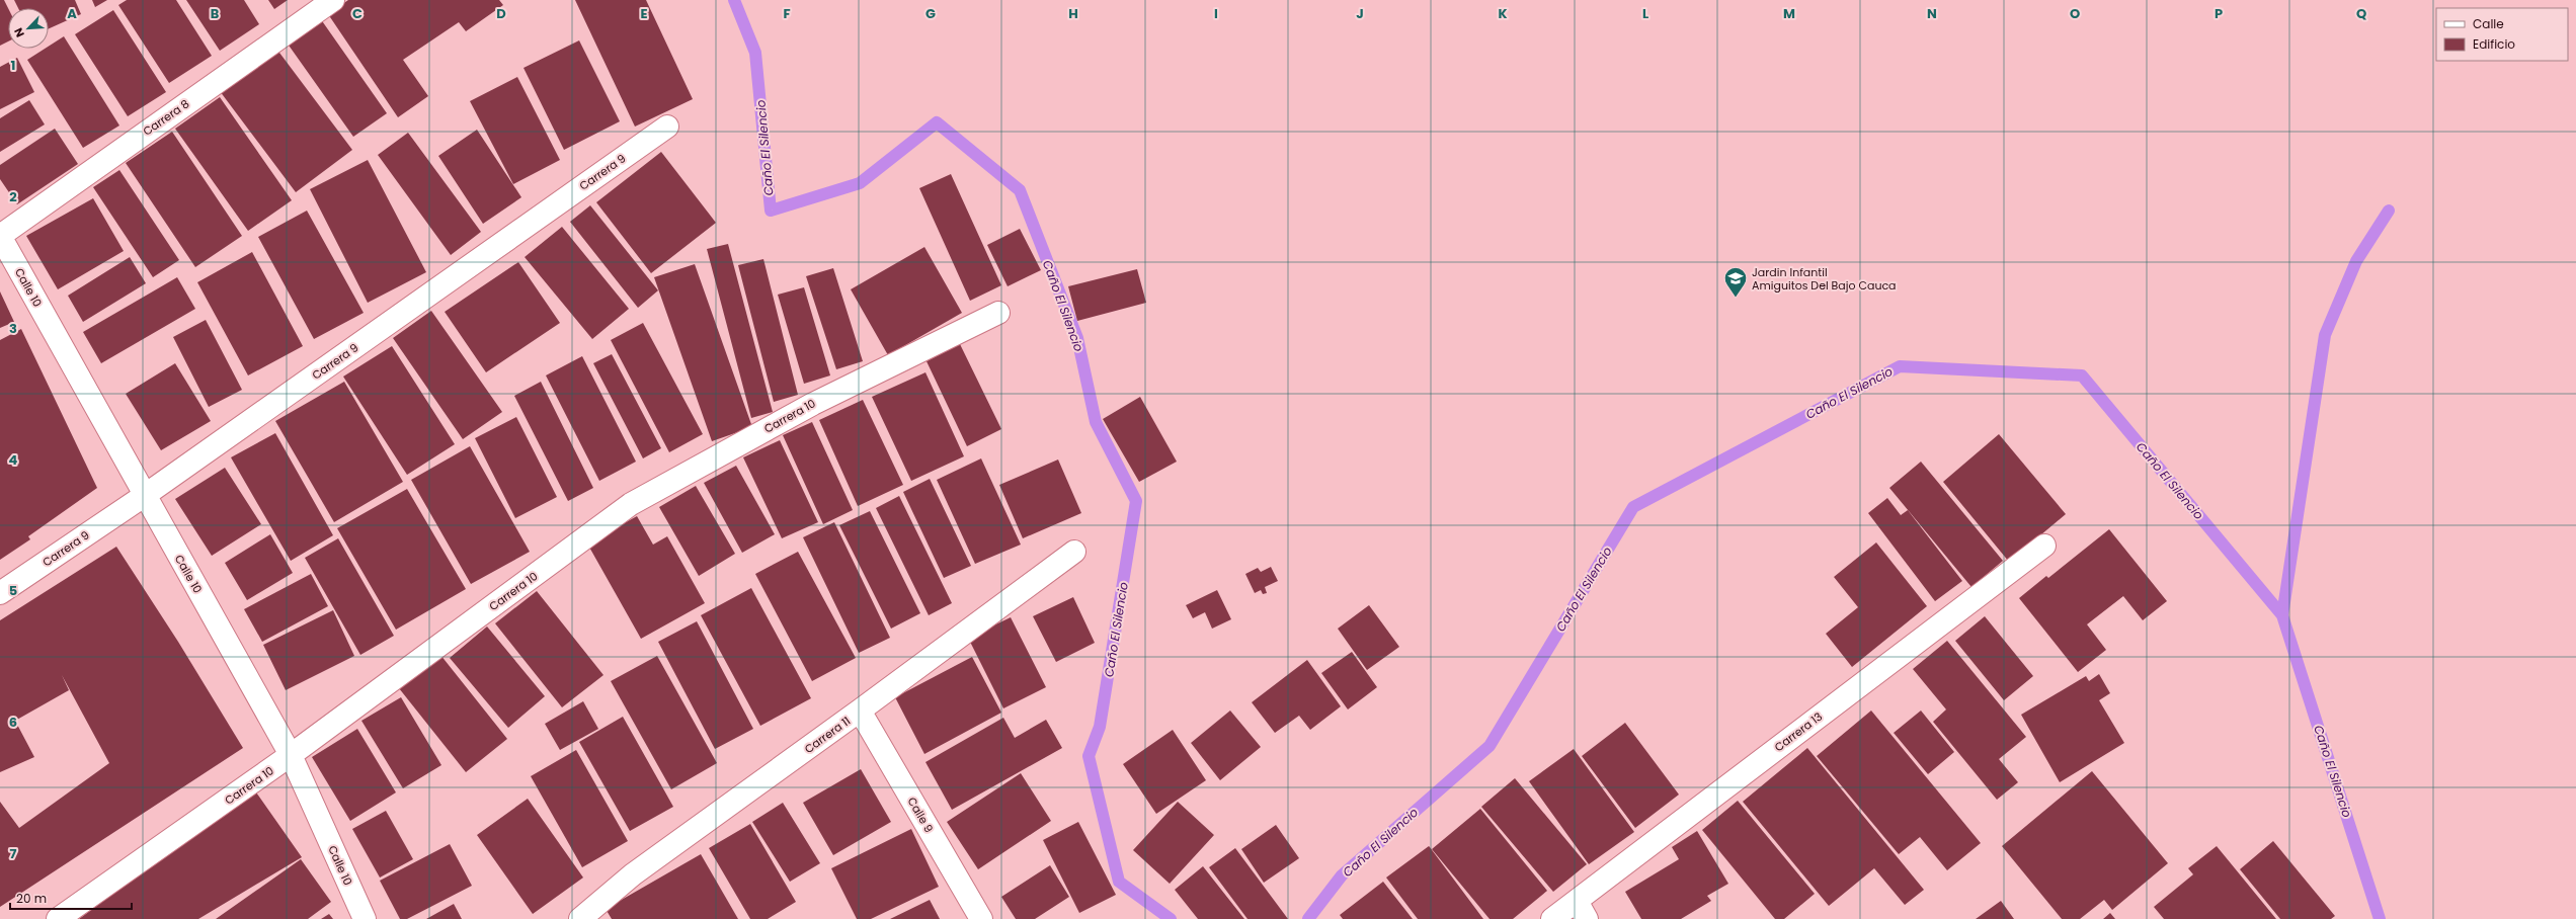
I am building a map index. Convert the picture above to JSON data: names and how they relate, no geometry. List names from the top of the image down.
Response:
{
  "streets": {
    "street": [
      "Carrera 8",
      "Carrera 9",
      "Calle 10",
      "Carrera 10",
      "Carrera 13",
      "Carrera 11",
      "Calle 9"
    ]
  },
  "crossings": [
    ["Carrera 8", "Calle 10"],
    ["Carrera 9", "Calle 10"],
    ["Calle 10", "Carrera 10"],
    ["Carrera 11", "Calle 9"]
  ],
  "water": ["Caño El Silencio"],
  "places": {
    "school or university": ["Jardin Infantil Amiguitos Del Bajo Cauca"]
  },
  "legend": ["Calle", "Edificio"],
  "scale_bar": "20 m",
  "north": "bottom left",
  "grid": {
    "columns": [
      "A",
      "B",
      "C",
      "D",
      "E",
      "F",
      "G",
      "H",
      "I",
      "J",
      "K",
      "L",
      "M",
      "N",
      "O",
      "P",
      "Q"
    ],
    "rows": [
      "1",
      "2",
      "3",
      "4",
      "5",
      "6",
      "7"
    ]
  }
}
